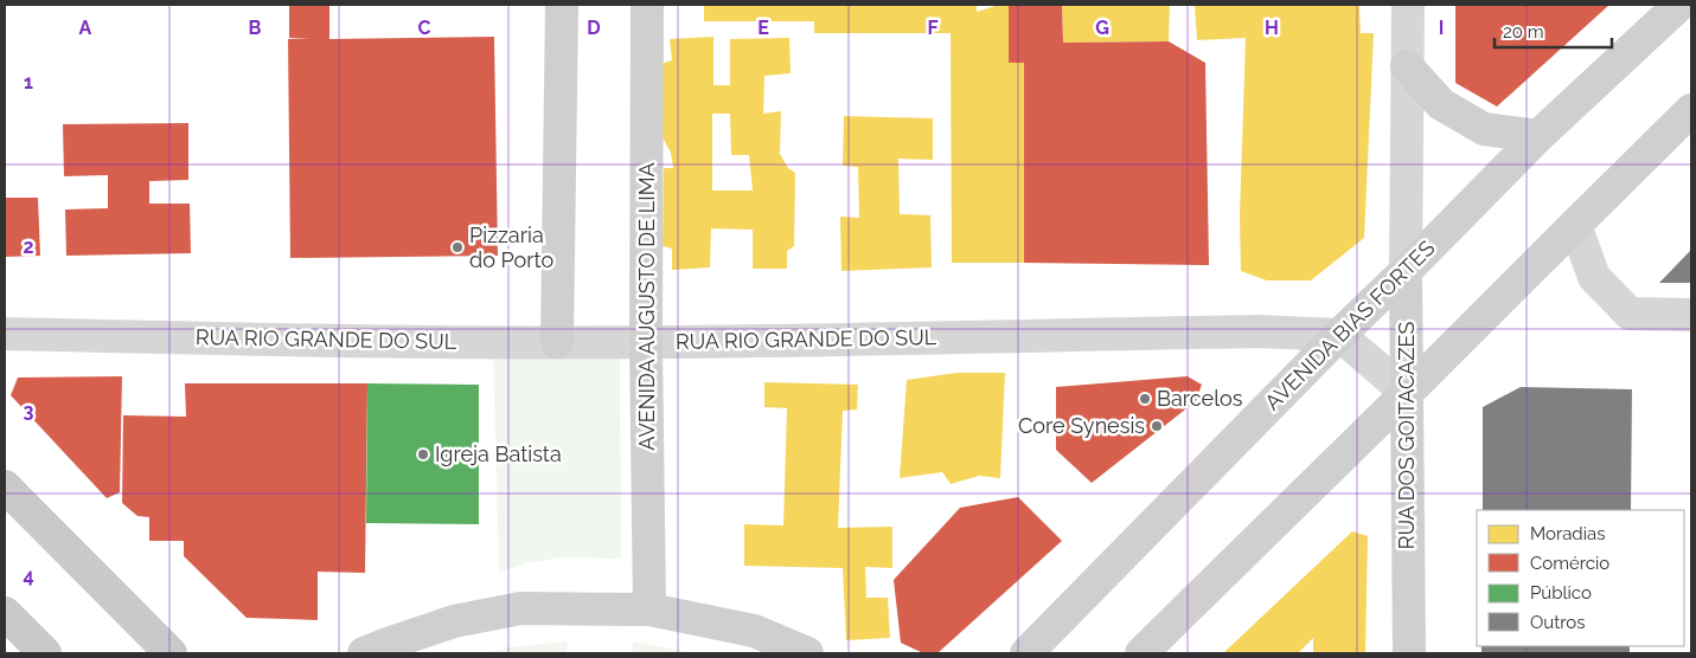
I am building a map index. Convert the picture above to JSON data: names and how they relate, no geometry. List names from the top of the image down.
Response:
{
  "streets": {
    "main road": ["AVENIDA AUGUSTO DE LIMA", "AVENIDA BIAS FORTES", "RUA DOS GOITACAZES"],
    "street": ["RUA RIO GRANDE DO SUL"]
  },
  "crossings": [
    ["AVENIDA AUGUSTO DE LIMA", "RUA RIO GRANDE DO SUL"],
    ["AVENIDA BIAS FORTES", "RUA RIO GRANDE DO SUL"],
    ["AVENIDA BIAS FORTES", "RUA DOS GOITACAZES"]
  ],
  "places": [
    "Pizzaria do Porto",
    "Barcelos",
    "Core Synesis",
    "Igreja Batista"
  ],
  "legend": [
    "Moradias",
    "Comércio",
    "Público",
    "Outros"
  ],
  "scale_bar": "20 m",
  "grid": {
    "columns": [
      "A",
      "B",
      "C",
      "D",
      "E",
      "F",
      "G",
      "H",
      "I"
    ],
    "rows": [
      "1",
      "2",
      "3",
      "4"
    ]
  }
}
